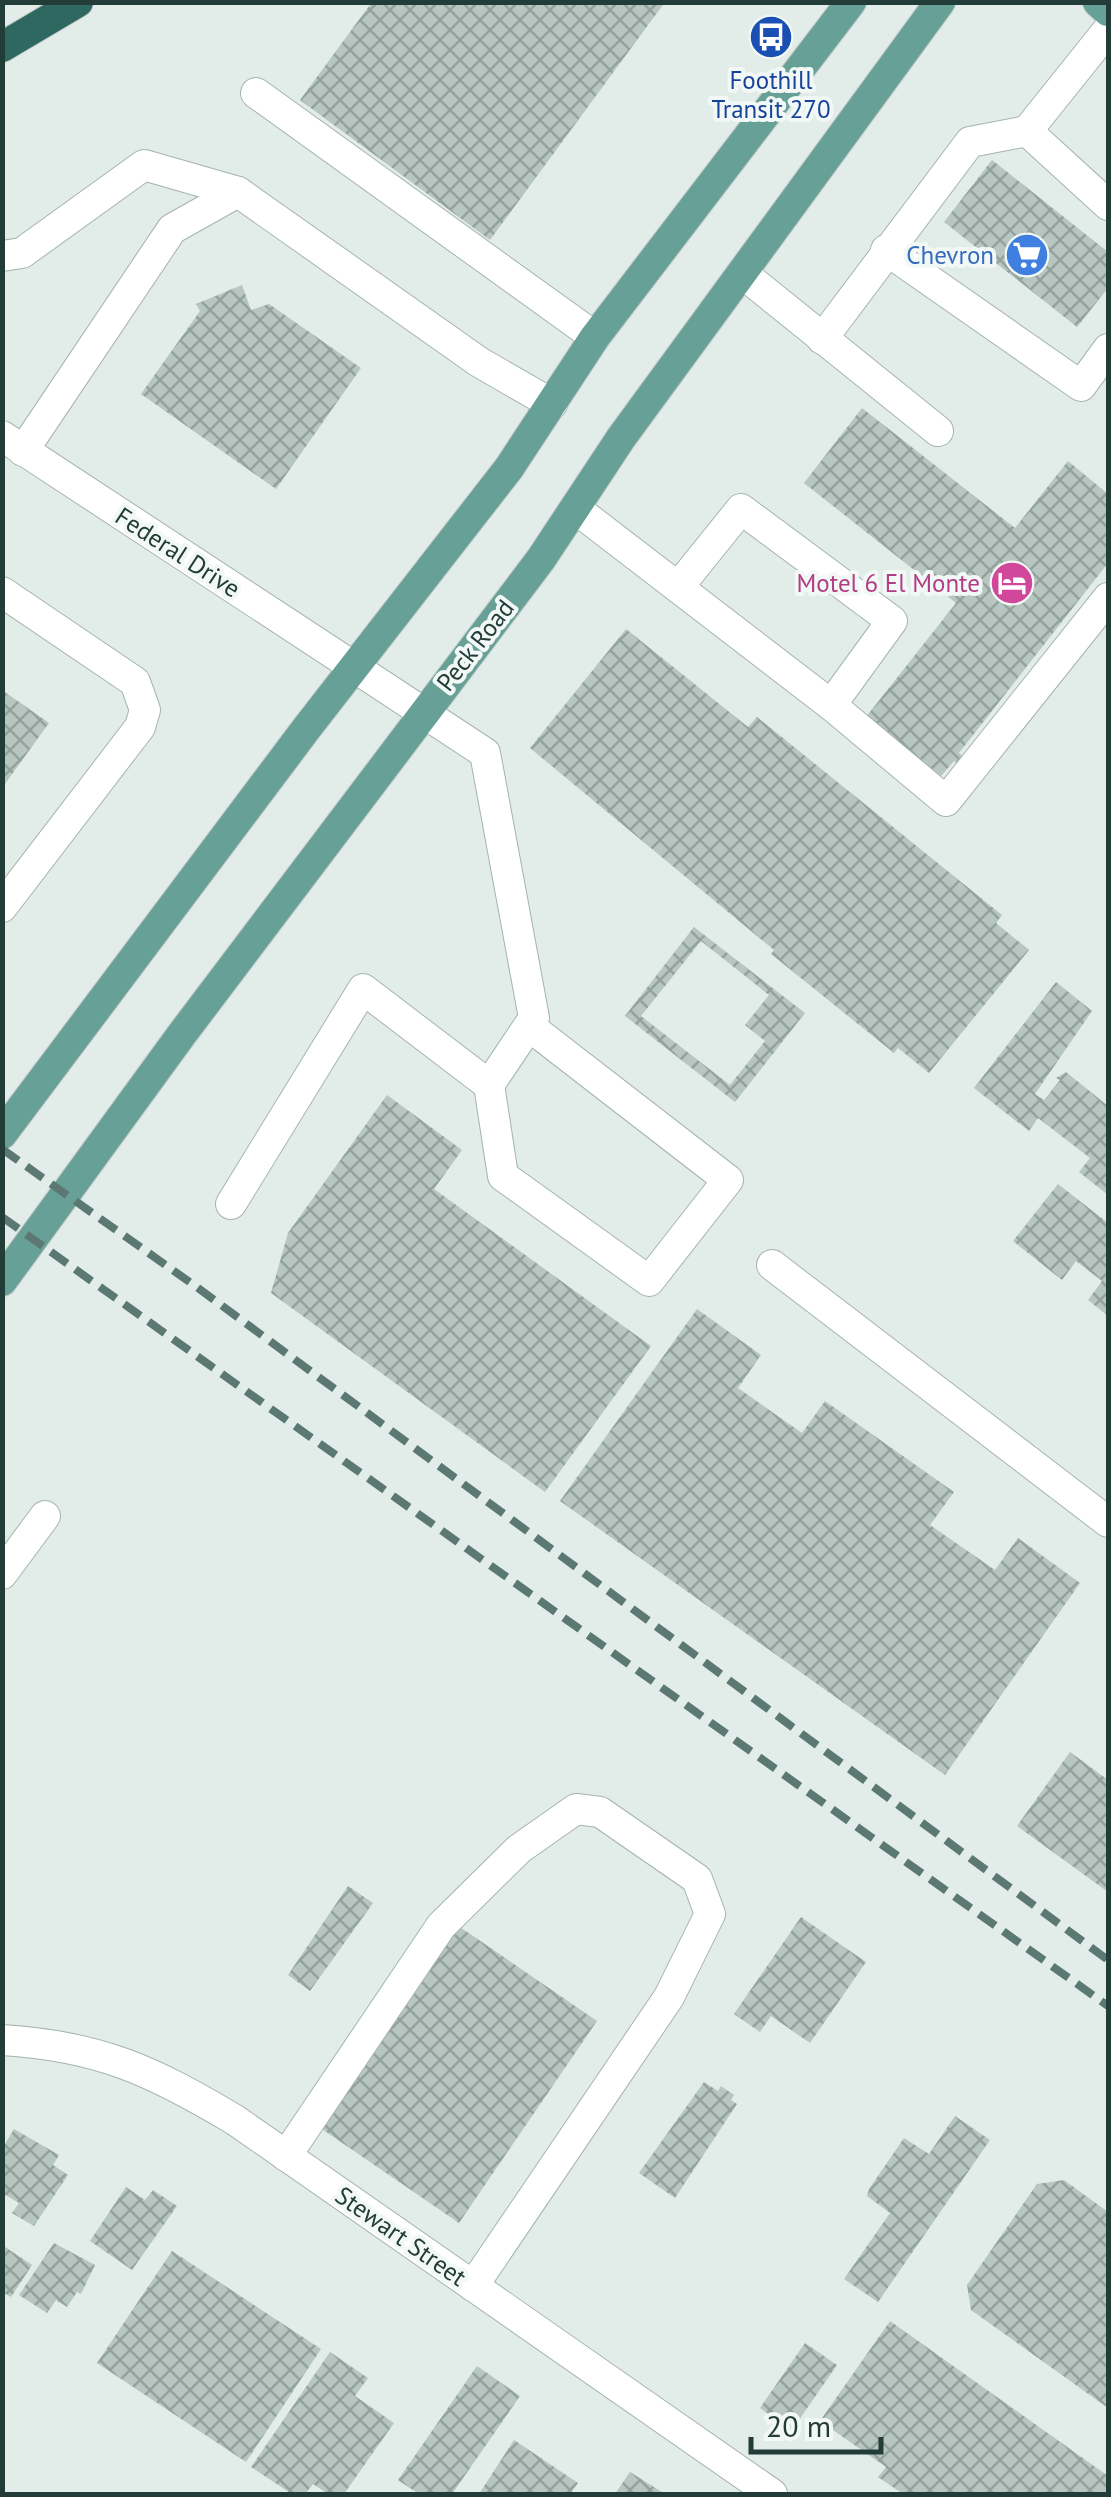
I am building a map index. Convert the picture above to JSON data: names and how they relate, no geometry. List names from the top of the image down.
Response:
{
  "streets": {
    "main road": ["Peck Road"],
    "street": ["Federal Drive", "Stewart Street"]
  },
  "crossings": [
    ["Federal Drive", "Peck Road"]
  ],
  "places": {
    "bus stop": ["Foothill Transit 270"],
    "supermarket": ["Chevron"],
    "hotel": ["Motel 6 El Monte"]
  },
  "scale_bar": "20 m"
}
